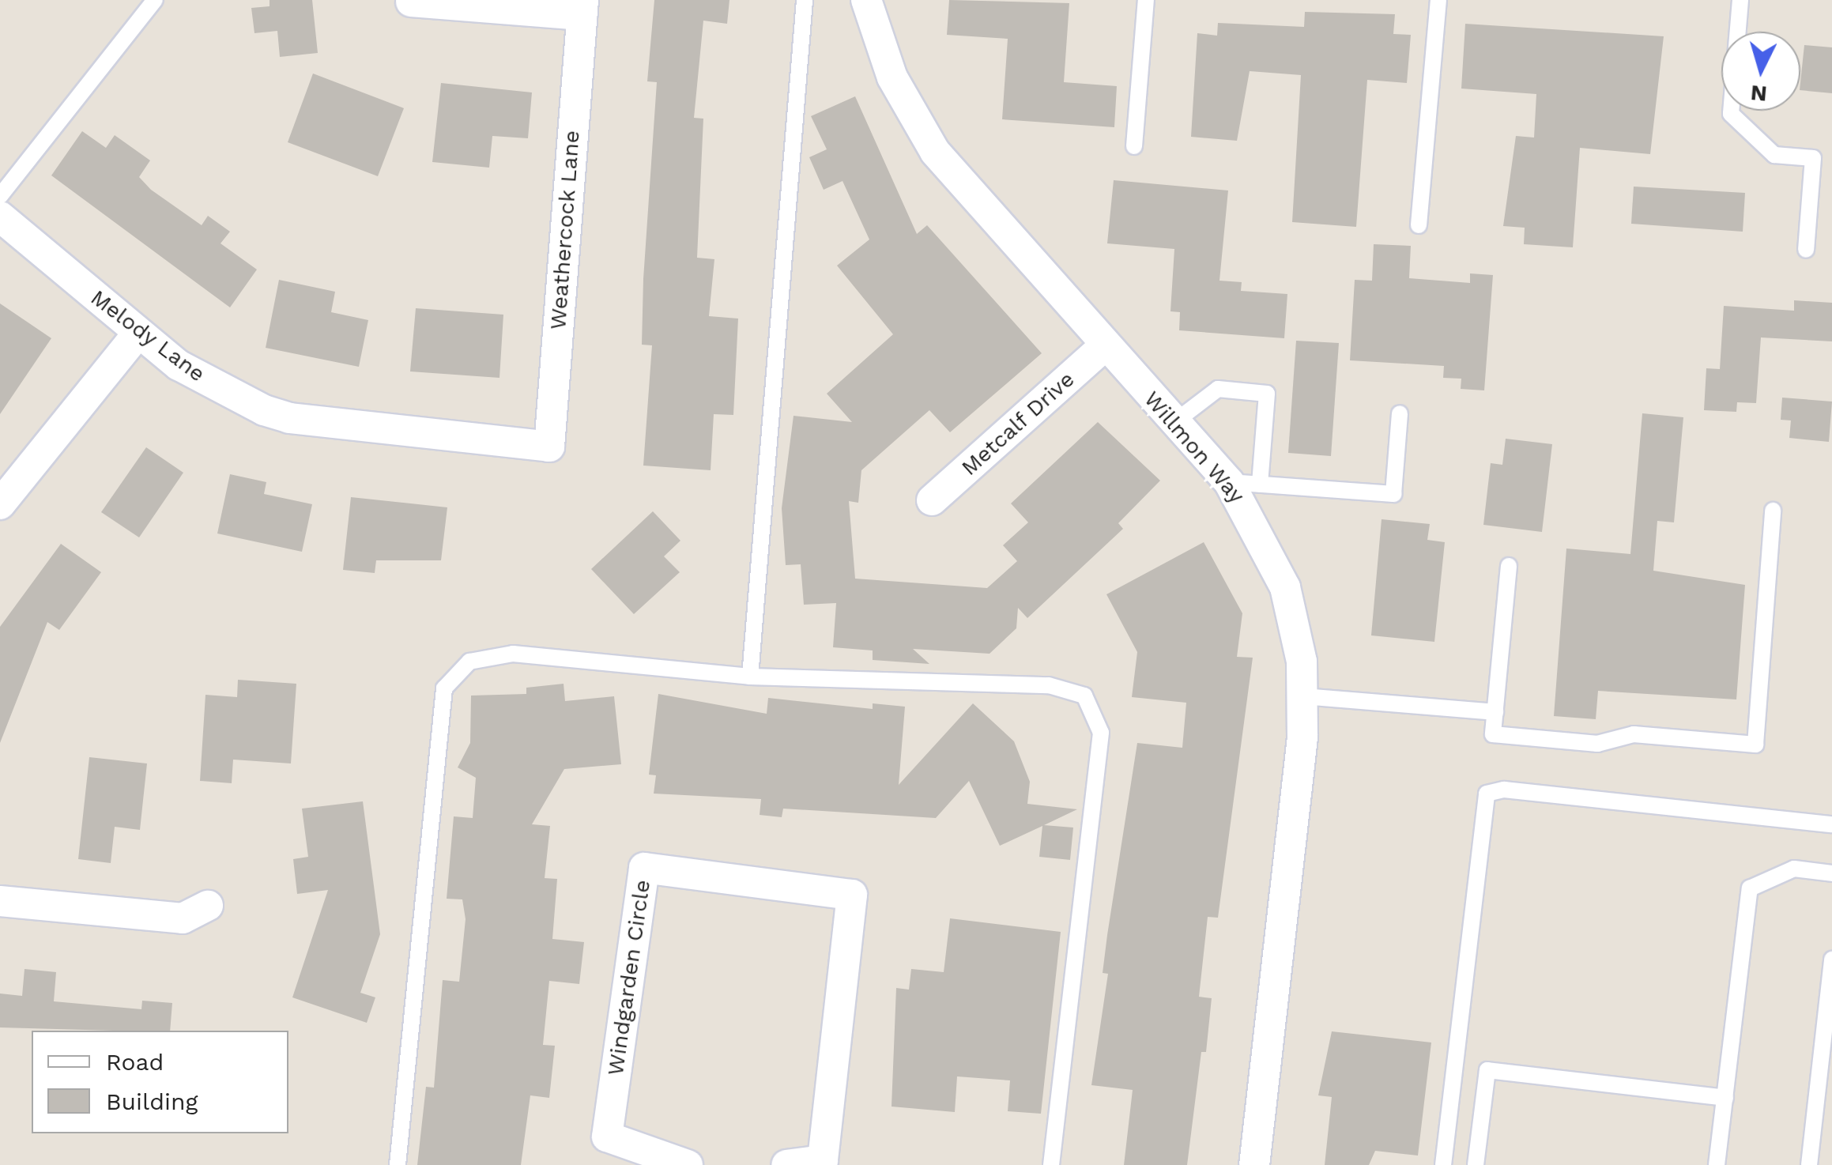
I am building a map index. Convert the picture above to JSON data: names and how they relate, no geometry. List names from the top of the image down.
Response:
{
  "streets": {
    "street": [
      "Weathercock Lane",
      "Melody Lane",
      "Metcalf Drive",
      "Willmon Way",
      "Windgarden Circle"
    ]
  },
  "crossings": [
    ["Weathercock Lane", "Melody Lane"],
    ["Metcalf Drive", "Willmon Way"]
  ],
  "legend": ["Road", "Building"],
  "north": "bottom"
}
